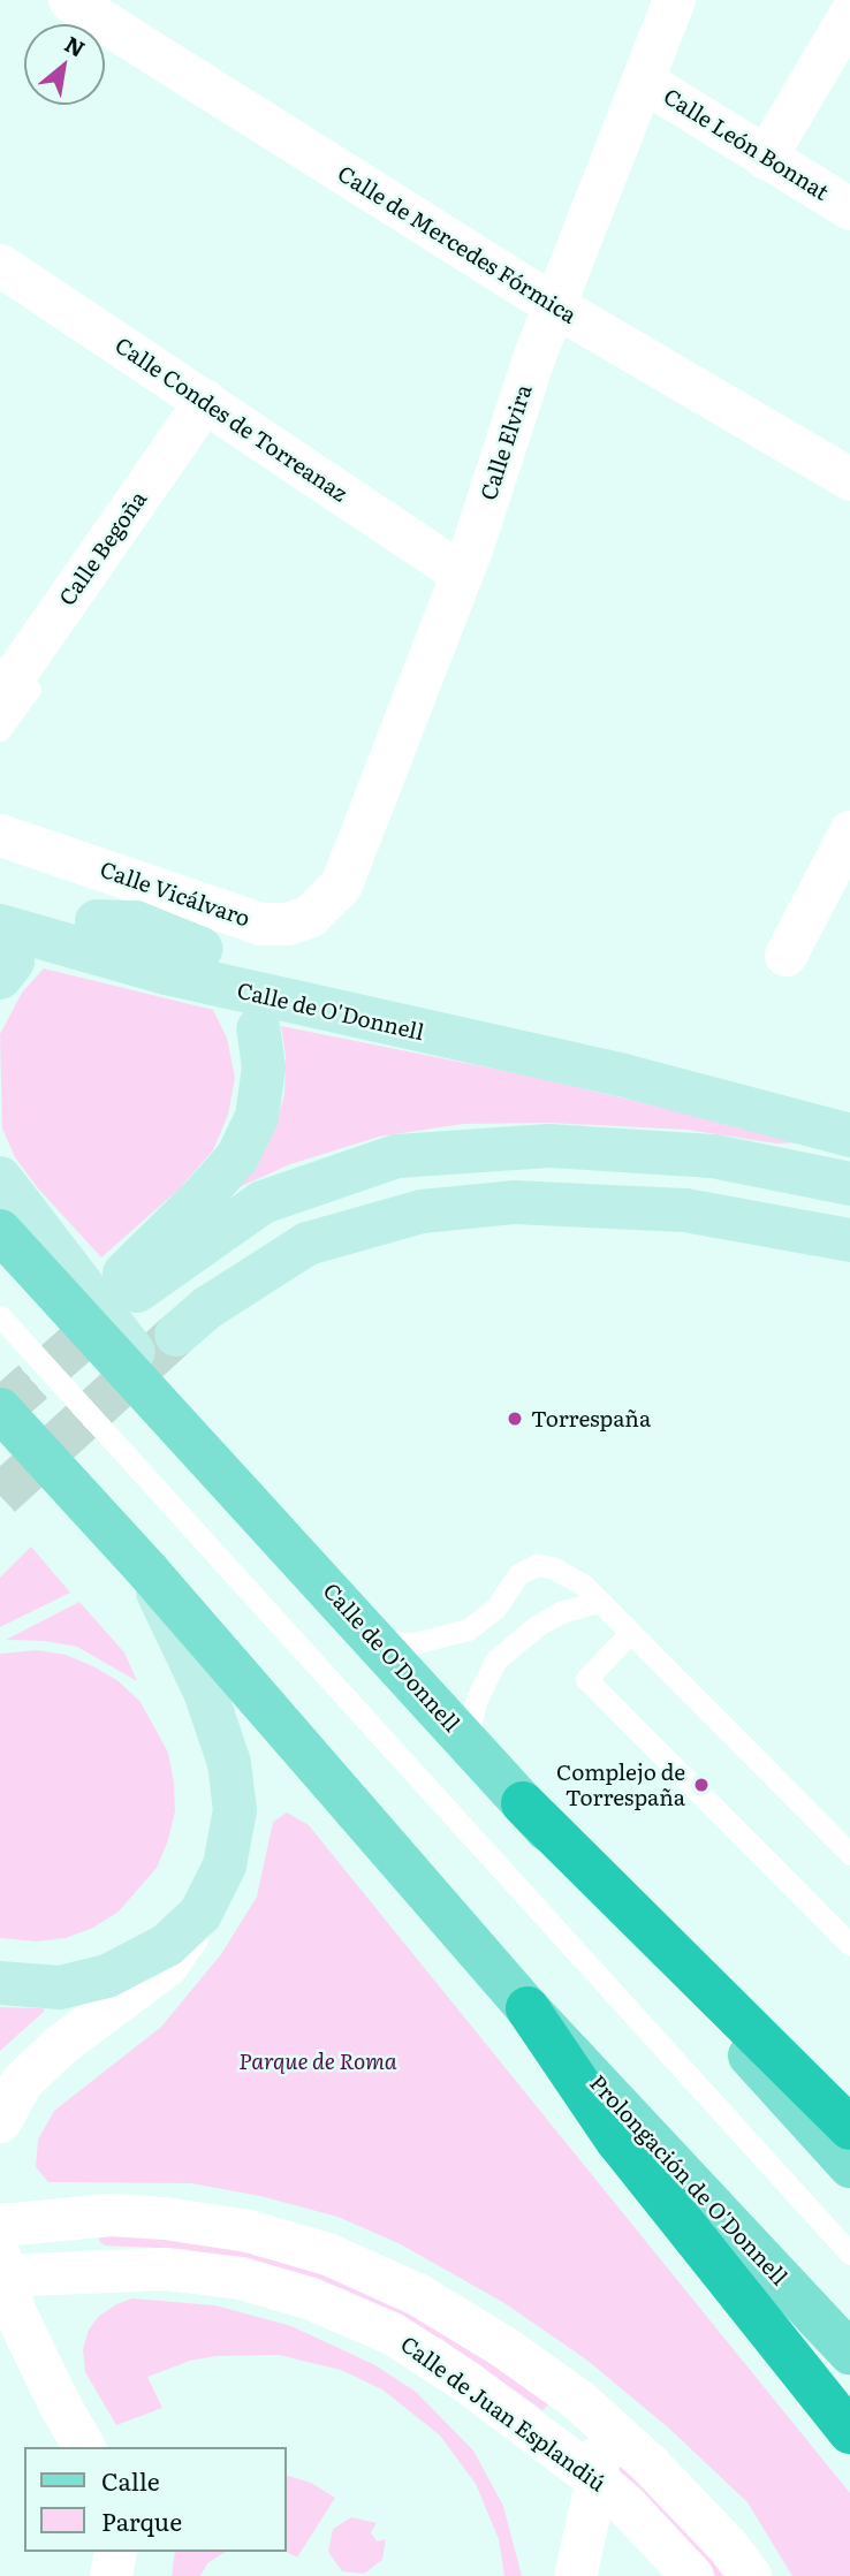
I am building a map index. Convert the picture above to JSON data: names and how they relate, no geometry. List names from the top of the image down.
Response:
{
  "streets": {
    "main road": ["Calle de O'Donnell", "Prolongación de O'Donnell"],
    "street": [
      "Calle León Bonnat",
      "Calle de Mercedes Fórmica",
      "Calle Condes de Torreanaz",
      "Calle Elvira",
      "Calle Begoña",
      "Calle Vicálvaro",
      "Calle de Juan Esplandiú"
    ]
  },
  "crossings": [
    ["Calle León Bonnat", "Calle Elvira"],
    ["Calle de Mercedes Fórmica", "Calle Elvira"],
    ["Calle Condes de Torreanaz", "Calle Elvira"],
    ["Calle Condes de Torreanaz", "Calle Begoña"],
    ["Calle Elvira", "Calle Vicálvaro"]
  ],
  "parks": ["Parque de Roma"],
  "places": ["Torrespaña", "Complejo de Torrespaña"],
  "legend": ["Calle", "Parque"],
  "north": "top right"
}
